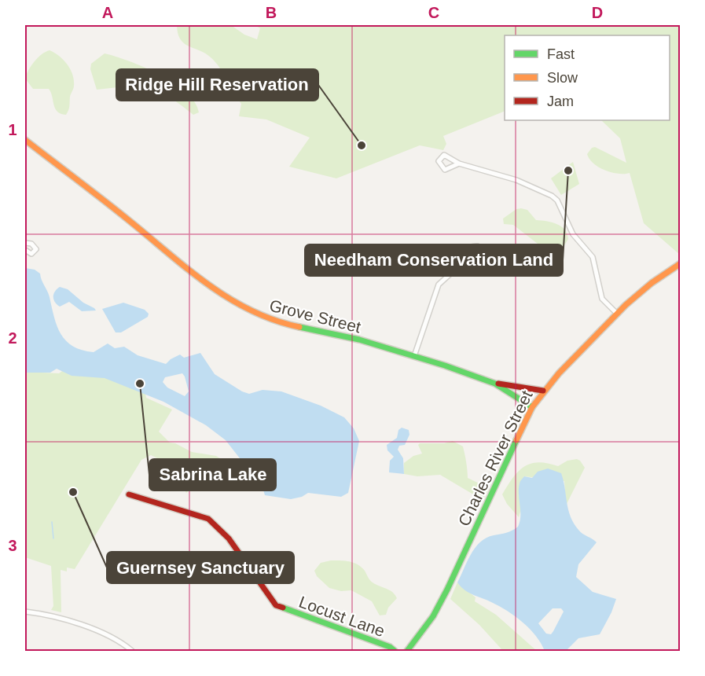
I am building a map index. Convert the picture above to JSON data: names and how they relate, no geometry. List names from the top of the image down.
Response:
{
  "streets": {
    "street": ["Grove Street", "Charles River Street", "Locust Lane"]
  },
  "crossings": [
    ["Grove Street", "Charles River Street"]
  ],
  "places": [
    "Ridge Hill Reservation",
    "Needham Conservation Land",
    "Sabrina Lake",
    "Guernsey Sanctuary"
  ],
  "legend": ["Fast", "Slow", "Jam"],
  "grid": {
    "columns": [
      "A",
      "B",
      "C",
      "D"
    ],
    "rows": ["1", "2", "3"]
  }
}
